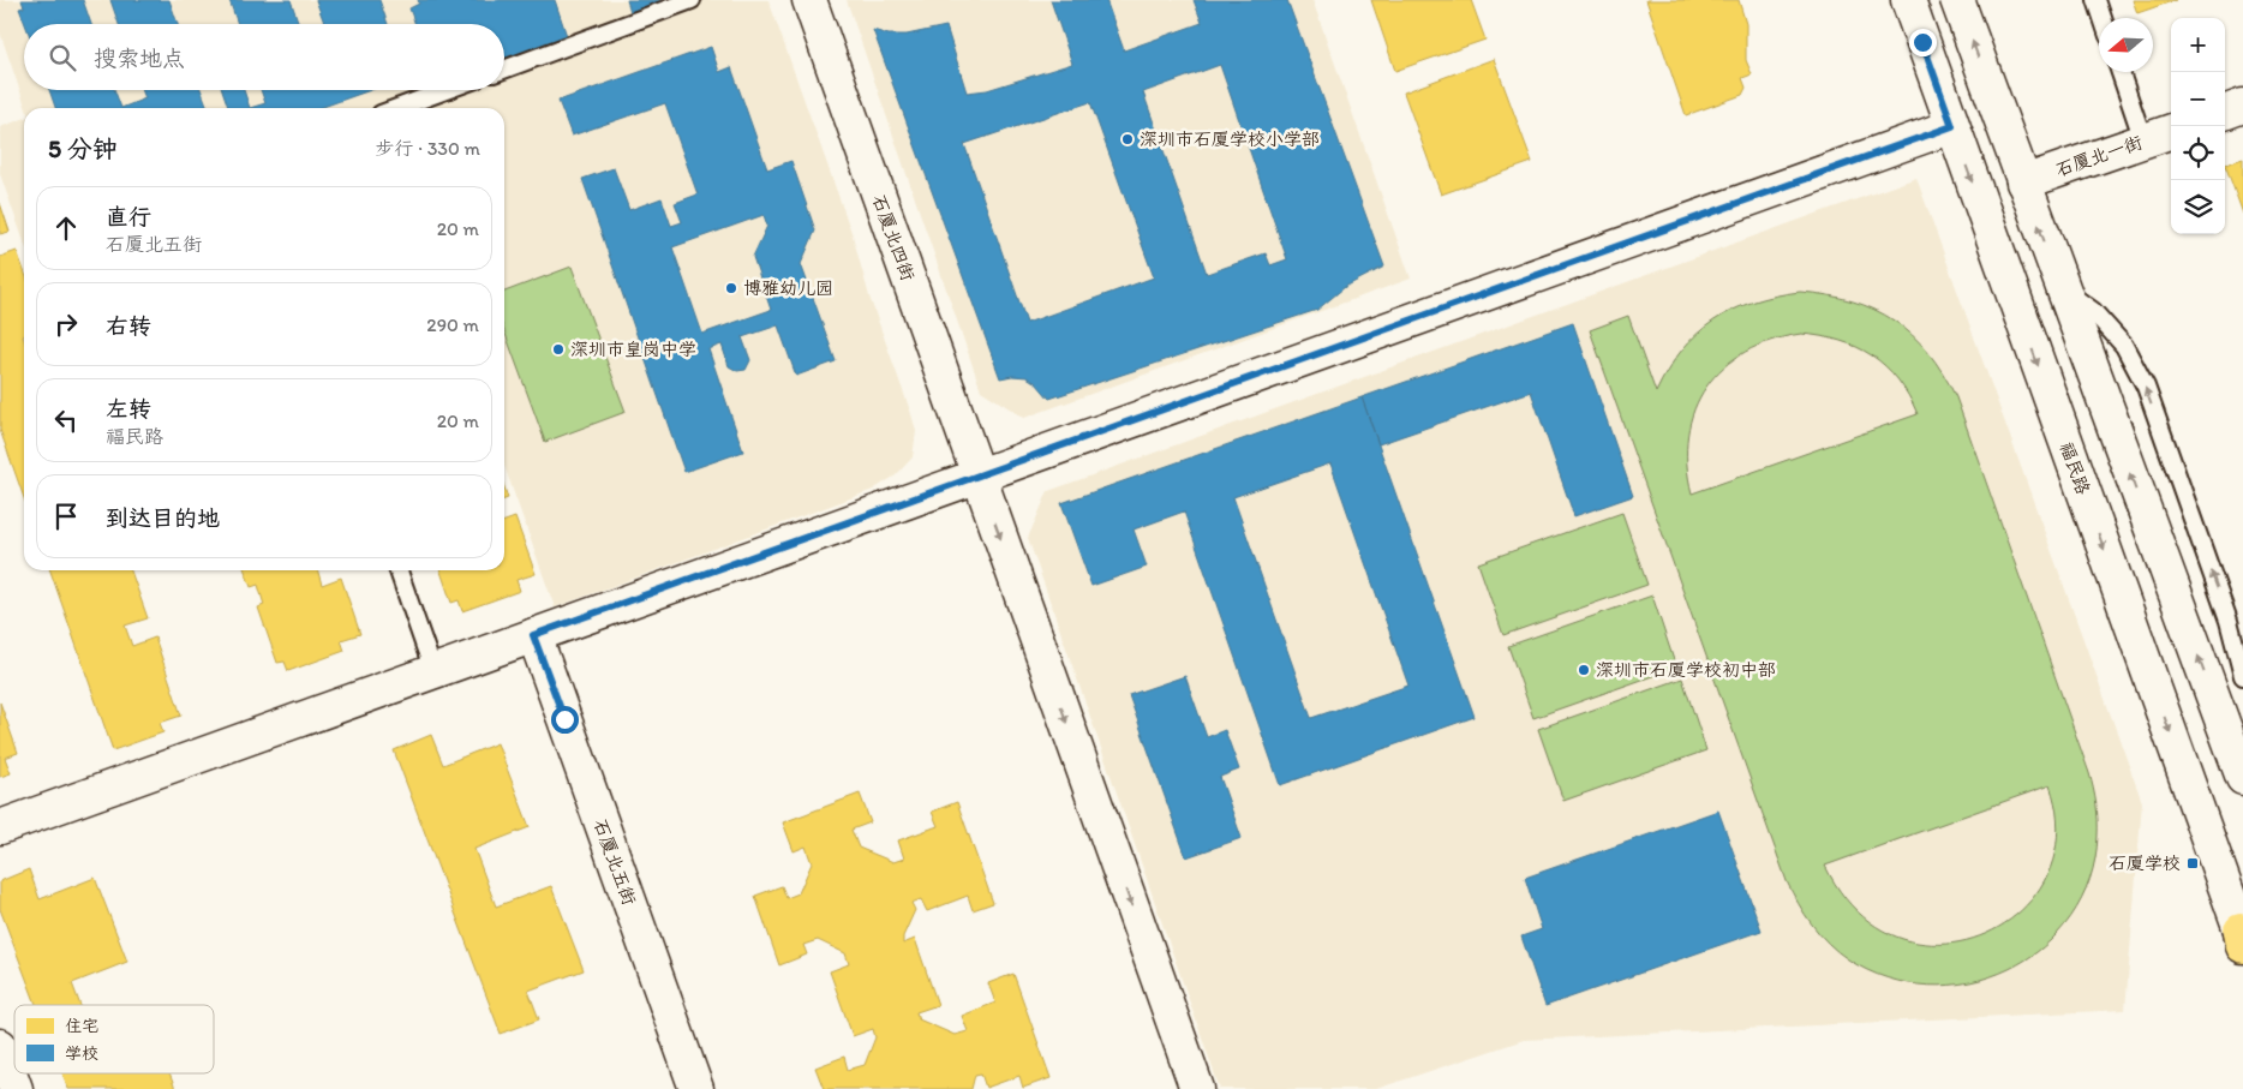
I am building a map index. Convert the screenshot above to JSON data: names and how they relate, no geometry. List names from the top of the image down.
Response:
{
  "streets": {
    "street": [
      "石厦北一街",
      "石厦北四街",
      "福民路",
      "石厦北五街"
    ]
  },
  "one_way": ["石厦北四街"],
  "places": {
    "other": [
      "深圳市石厦学校小学部",
      "博雅幼儿园",
      "深圳市皇岗中学",
      "深圳市石厦学校初中部"
    ],
    "transit": ["石厦学校"]
  },
  "legend": ["住宅", "学校"],
  "north": "left",
  "page": {
    "map_buttons": ["+", "−"],
    "search": "搜索地点",
    "heading": ["5 分钟", "步行 · 330 m"],
    "list": [
      ["直行", "石厦北五街", "20 m"],
      ["右转", "290 m"],
      ["左转", "福民路", "20 m"],
      "到达目的地"
    ]
  }
}
